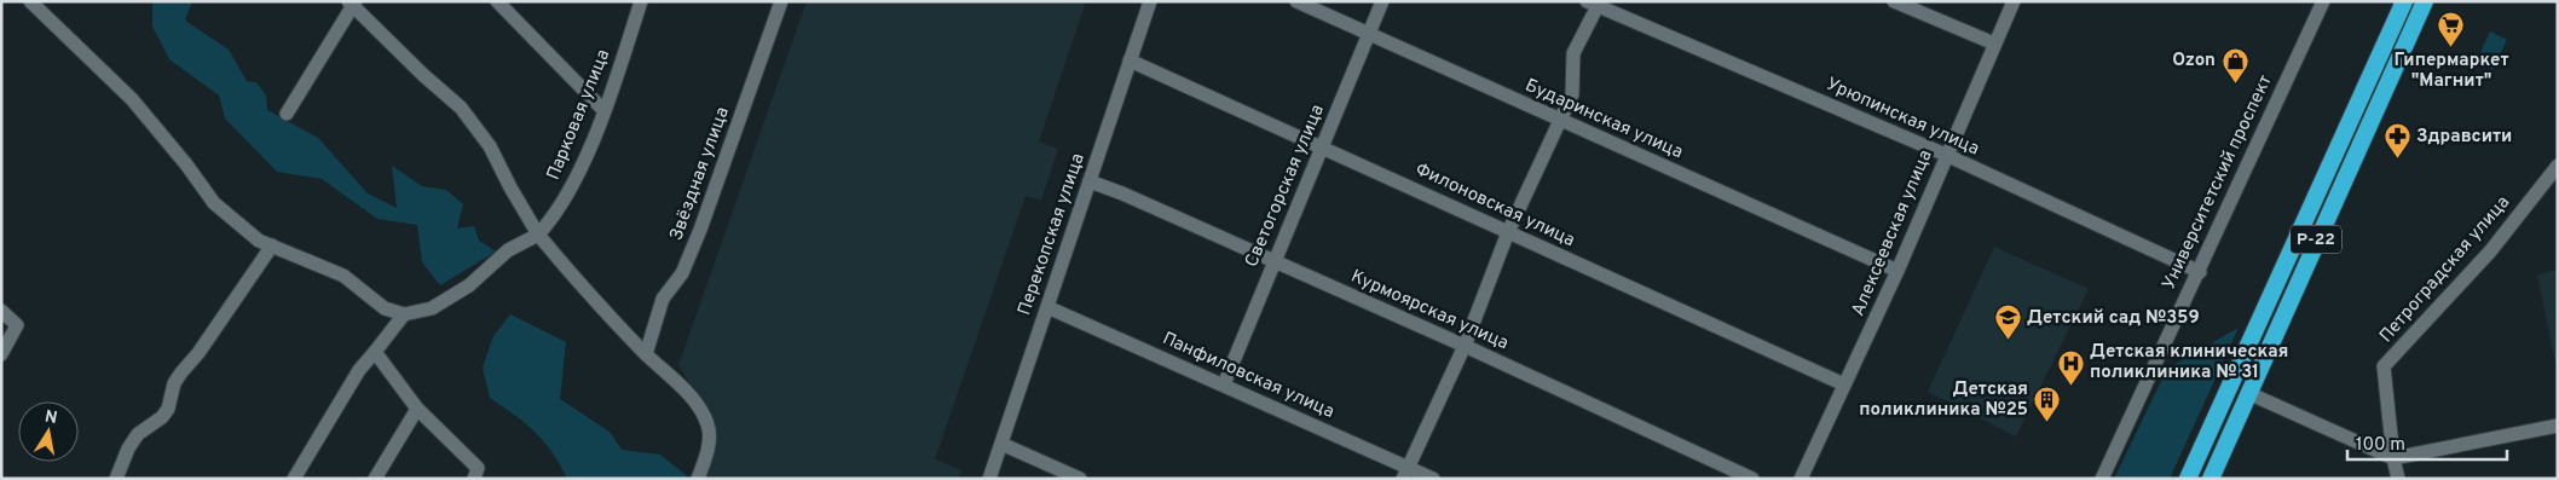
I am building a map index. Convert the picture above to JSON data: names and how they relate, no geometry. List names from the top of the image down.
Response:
{
  "streets": {
    "highway": ["Р-22"],
    "street": [
      "Парковая улица",
      "Урюпинская улица",
      "Бударинская улица",
      "Звёздная улица",
      "Университетский проспект",
      "Светогорская улица",
      "Филоновская улица",
      "Алексеевская улица",
      "Перекопская улица",
      "Петроградская улица",
      "Курмоярская улица",
      "Панфиловская улица"
    ]
  },
  "crossings": [
    ["Урюпинская улица", "Университетский проспект"],
    ["Урюпинская улица", "Алексеевская улица"],
    ["Бударинская улица", "Светогорская улица"],
    ["Бударинская улица", "Алексеевская улица"],
    ["Светогорская улица", "Филоновская улица"],
    ["Светогорская улица", "Курмоярская улица"],
    ["Светогорская улица", "Панфиловская улица"],
    ["Филоновская улица", "Алексеевская улица"],
    ["Филоновская улица", "Перекопская улица"],
    ["Перекопская улица", "Курмоярская улица"],
    ["Перекопская улица", "Панфиловская улица"]
  ],
  "places": {
    "supermarket": ["Гипермаркет \"Магнит\""],
    "shop": ["Ozon"],
    "pharmacy": ["Здравсити"],
    "school or university": ["Детский сад №359"],
    "hospital": ["Детская клиническая поликлиника № 31"],
    "building": ["Детская поликлиника №25"]
  },
  "scale_bar": "100 m",
  "north": "top"
}
